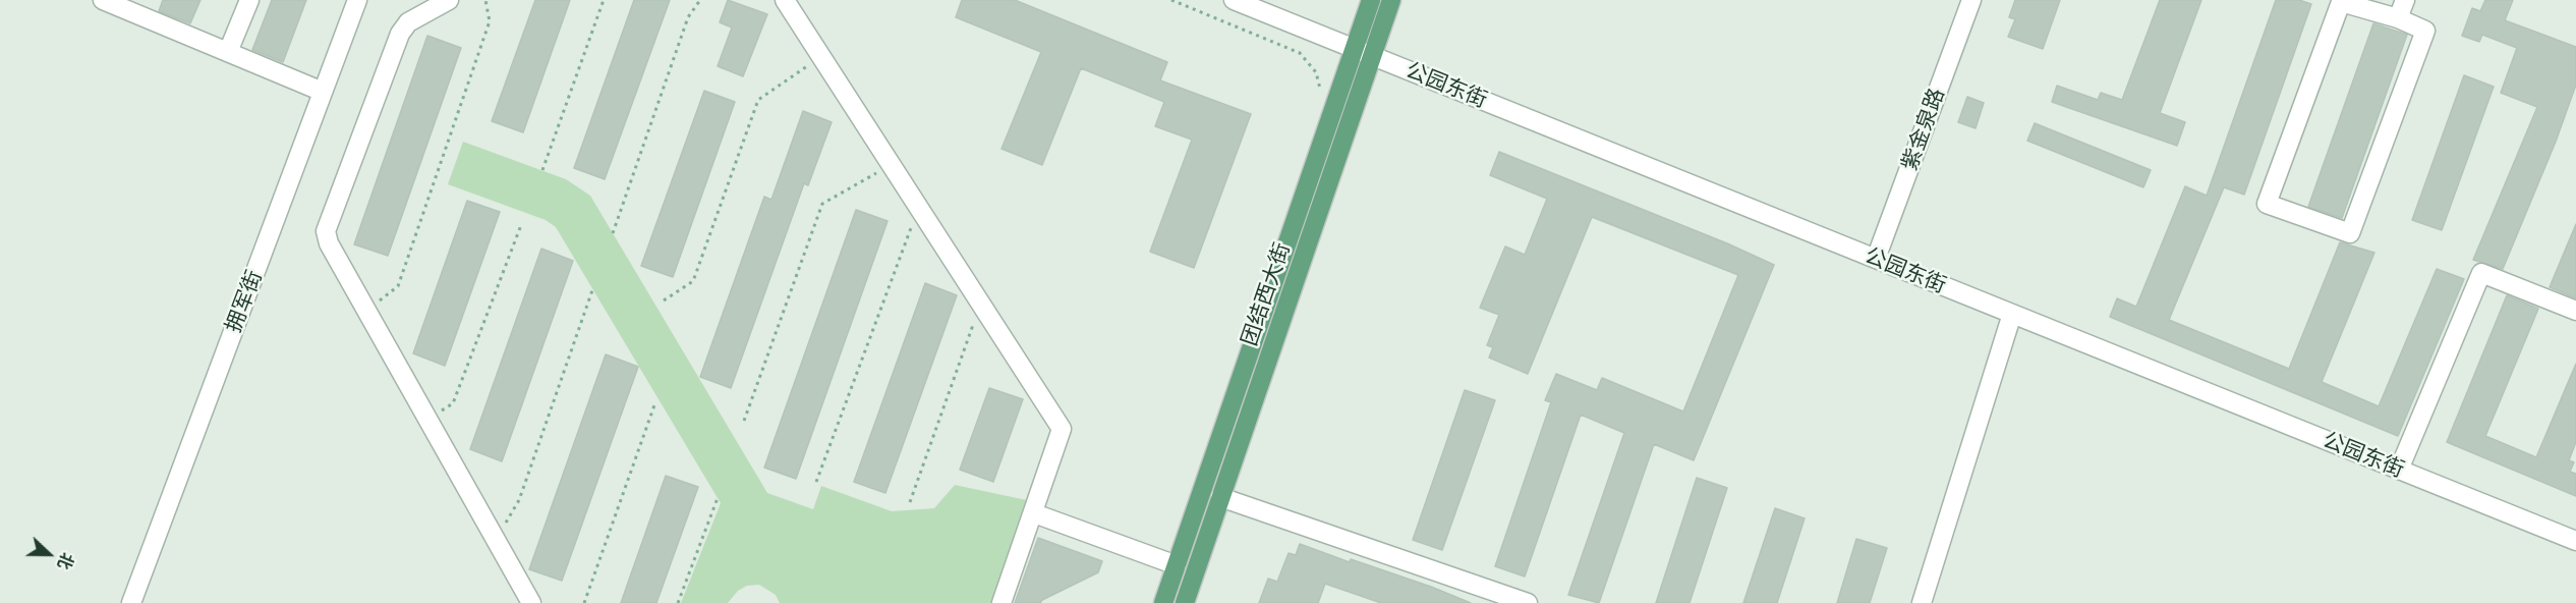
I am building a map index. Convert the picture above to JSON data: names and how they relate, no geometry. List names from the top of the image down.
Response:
{
  "streets": {
    "main road": ["团结西大街"],
    "street": ["公园东街", "紫金泉路", "拥军街"]
  },
  "crossings": [
    ["公园东街", "紫金泉路"],
    ["公园东街", "团结西大街"]
  ],
  "north": "right"
}
